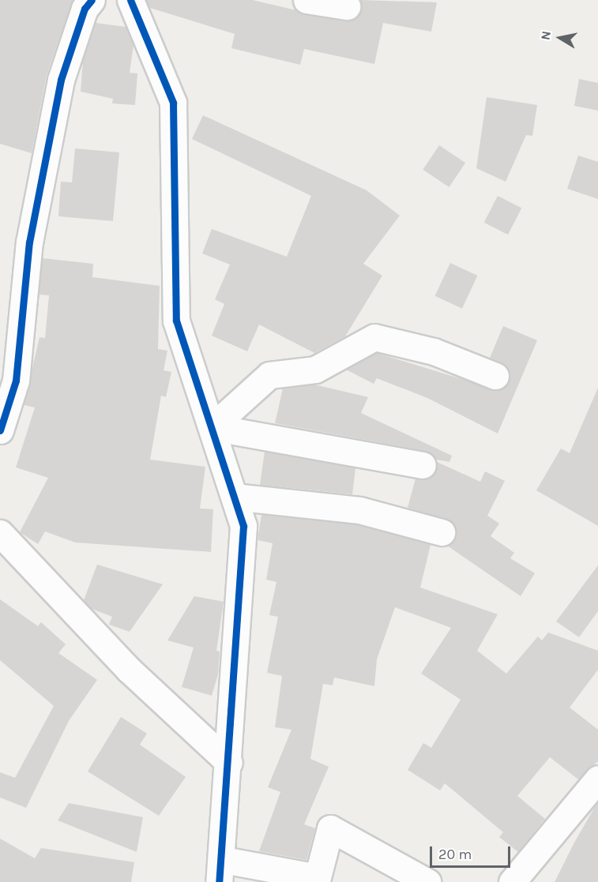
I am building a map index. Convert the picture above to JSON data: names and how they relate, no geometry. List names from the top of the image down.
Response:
{
  "scale_bar": "20 m",
  "north": "left"
}
